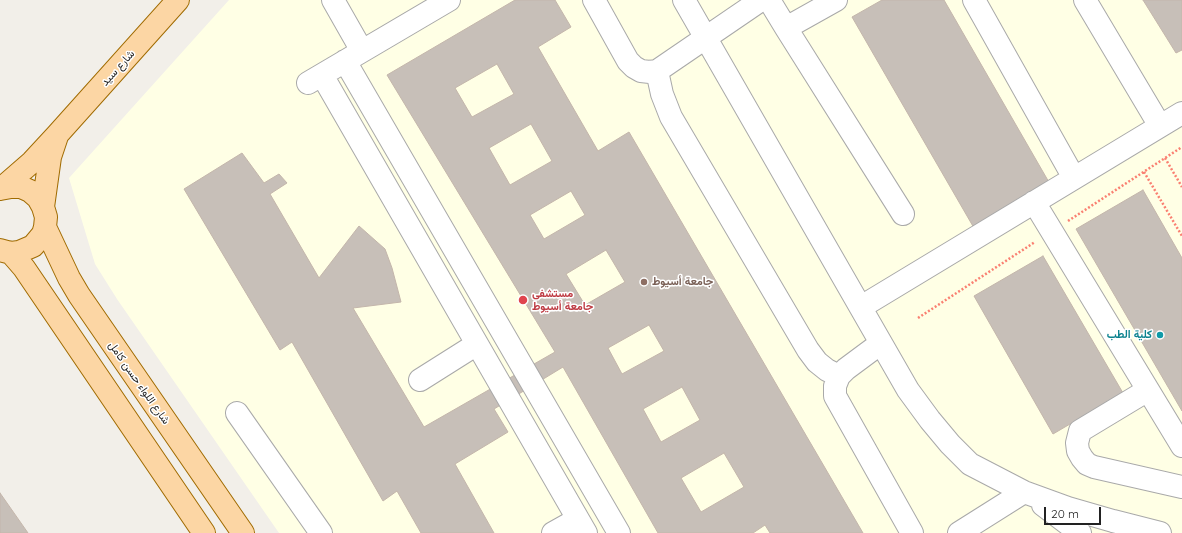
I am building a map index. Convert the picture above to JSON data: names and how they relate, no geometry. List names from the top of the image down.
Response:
{
  "streets": {
    "main road": ["شارع سيد", "شارع اللواء حسن كامل"]
  },
  "crossings": [
    ["شارع سيد", "شارع اللواء حسن كامل"]
  ],
  "places": ["جامعة أسيوط", "مستشفی جامعة أسيوط", "كلية الطب"],
  "scale_bar": "20 m"
}
